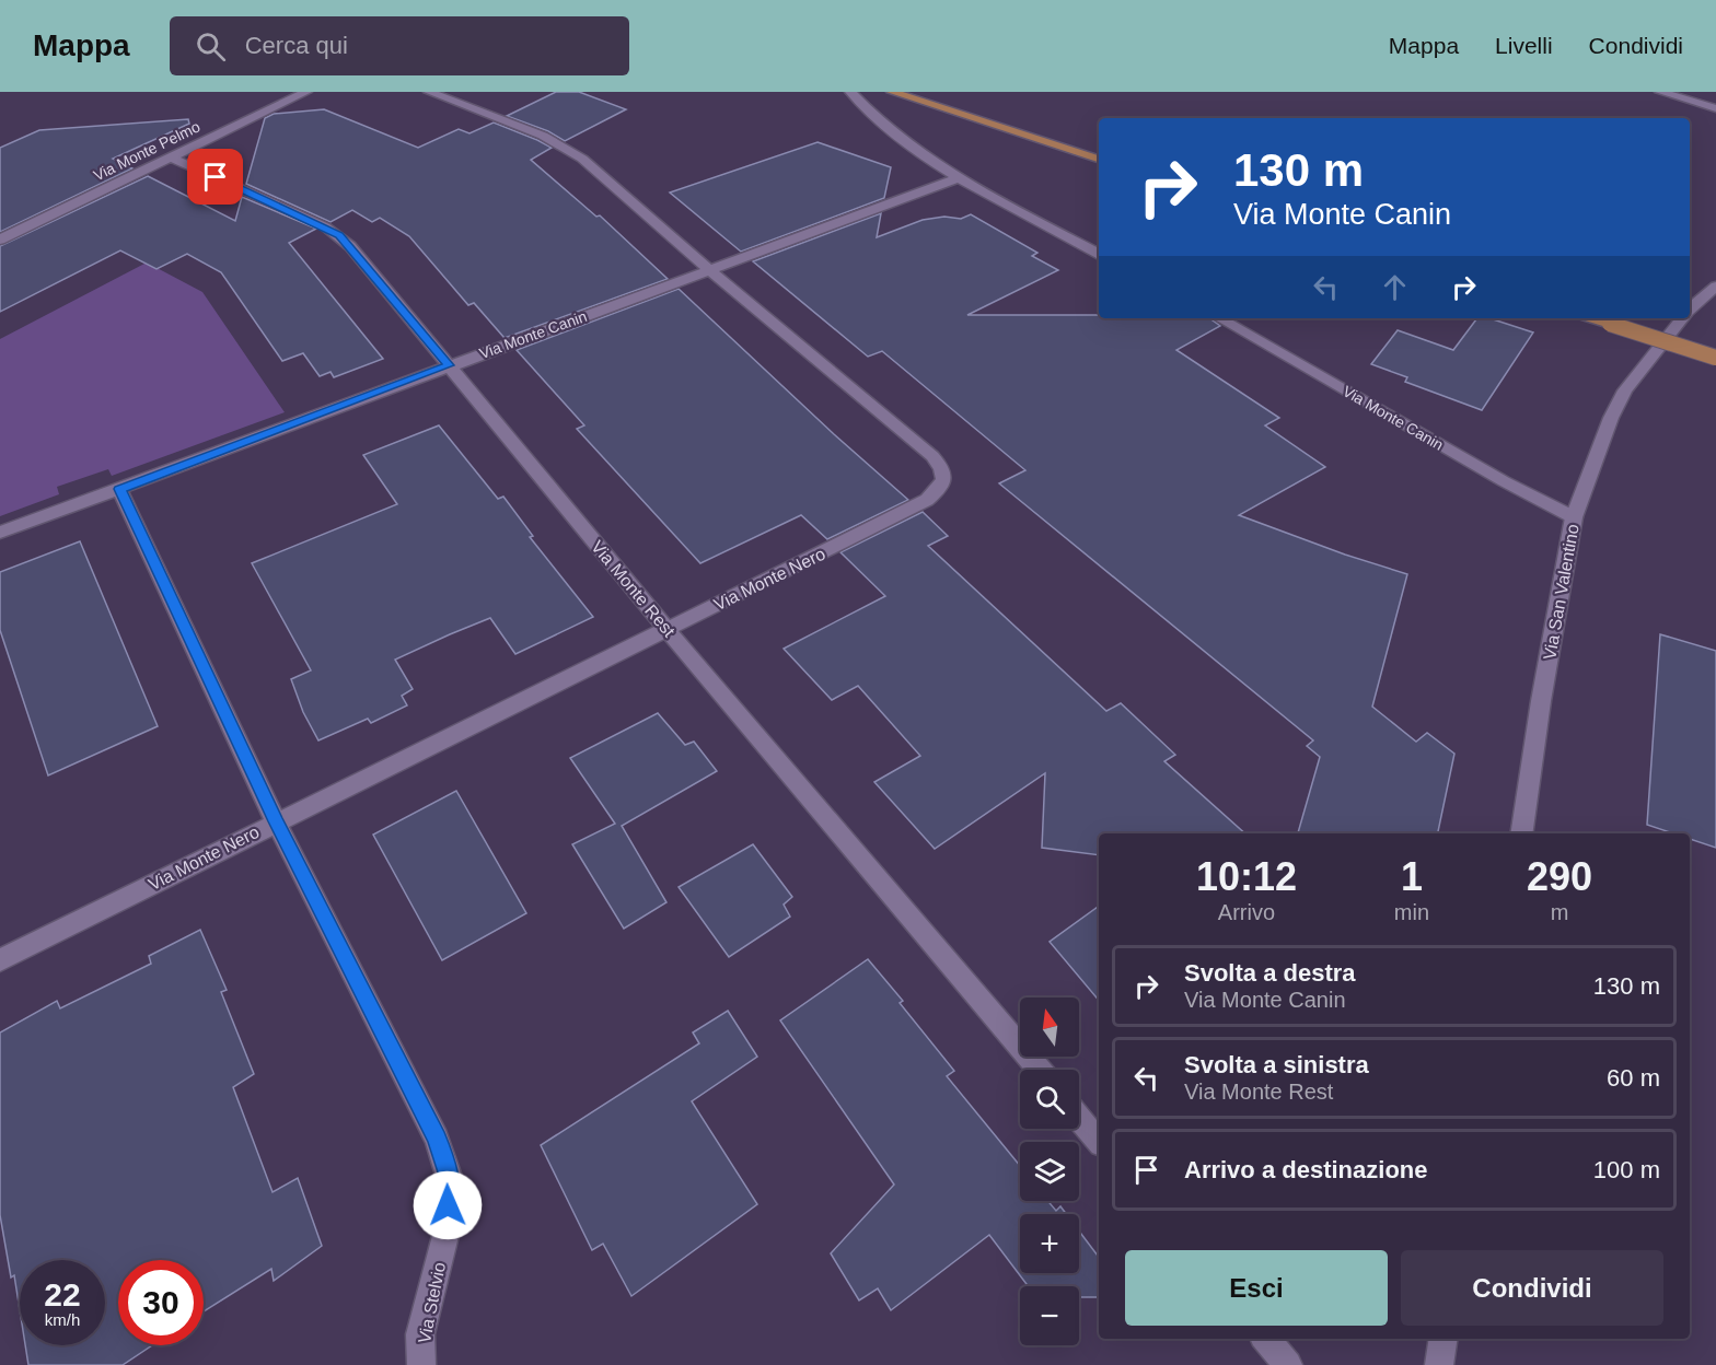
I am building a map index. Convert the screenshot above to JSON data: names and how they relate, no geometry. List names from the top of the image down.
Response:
{
  "streets": {
    "street": [
      "Via Monte Pelmo",
      "Via Monte Canin",
      "Via Monte Nero",
      "Via Monte Rest",
      "Via San Valentino",
      "Via Stelvio"
    ]
  },
  "crossings": [
    ["Via Monte Pelmo", "Via Monte Rest"],
    ["Via Monte Canin", "Via Monte Nero"],
    ["Via Monte Canin", "Via Monte Rest"],
    ["Via Monte Canin", "Via San Valentino"],
    ["Via Monte Canin", "Via Stelvio"],
    ["Via Monte Nero", "Via Monte Rest"],
    ["Via Monte Nero", "Via Stelvio"]
  ],
  "north": "top",
  "page": {
    "header": "Mappa",
    "search": "Cerca qui",
    "nav": ["Mappa", "Livelli", "Condividi"],
    "turn": ["130 m", "Via Monte Canin"],
    "eta": [
      "10:12",
      "Arrivo",
      "1",
      "min",
      "290",
      "m"
    ],
    "list": [
      {
        "name": "Svolta a destra",
        "note": "Via Monte Canin",
        "value": "130 m"
      },
      {
        "name": "Svolta a sinistra",
        "note": "Via Monte Rest",
        "value": "60 m"
      },
      {
        "name": "Arrivo a destinazione",
        "value": "100 m"
      }
    ],
    "map_buttons": ["+", "−"],
    "buttons": ["Esci", "Condividi"],
    "speed": "22 km/h",
    "limit": "30"
  }
}
